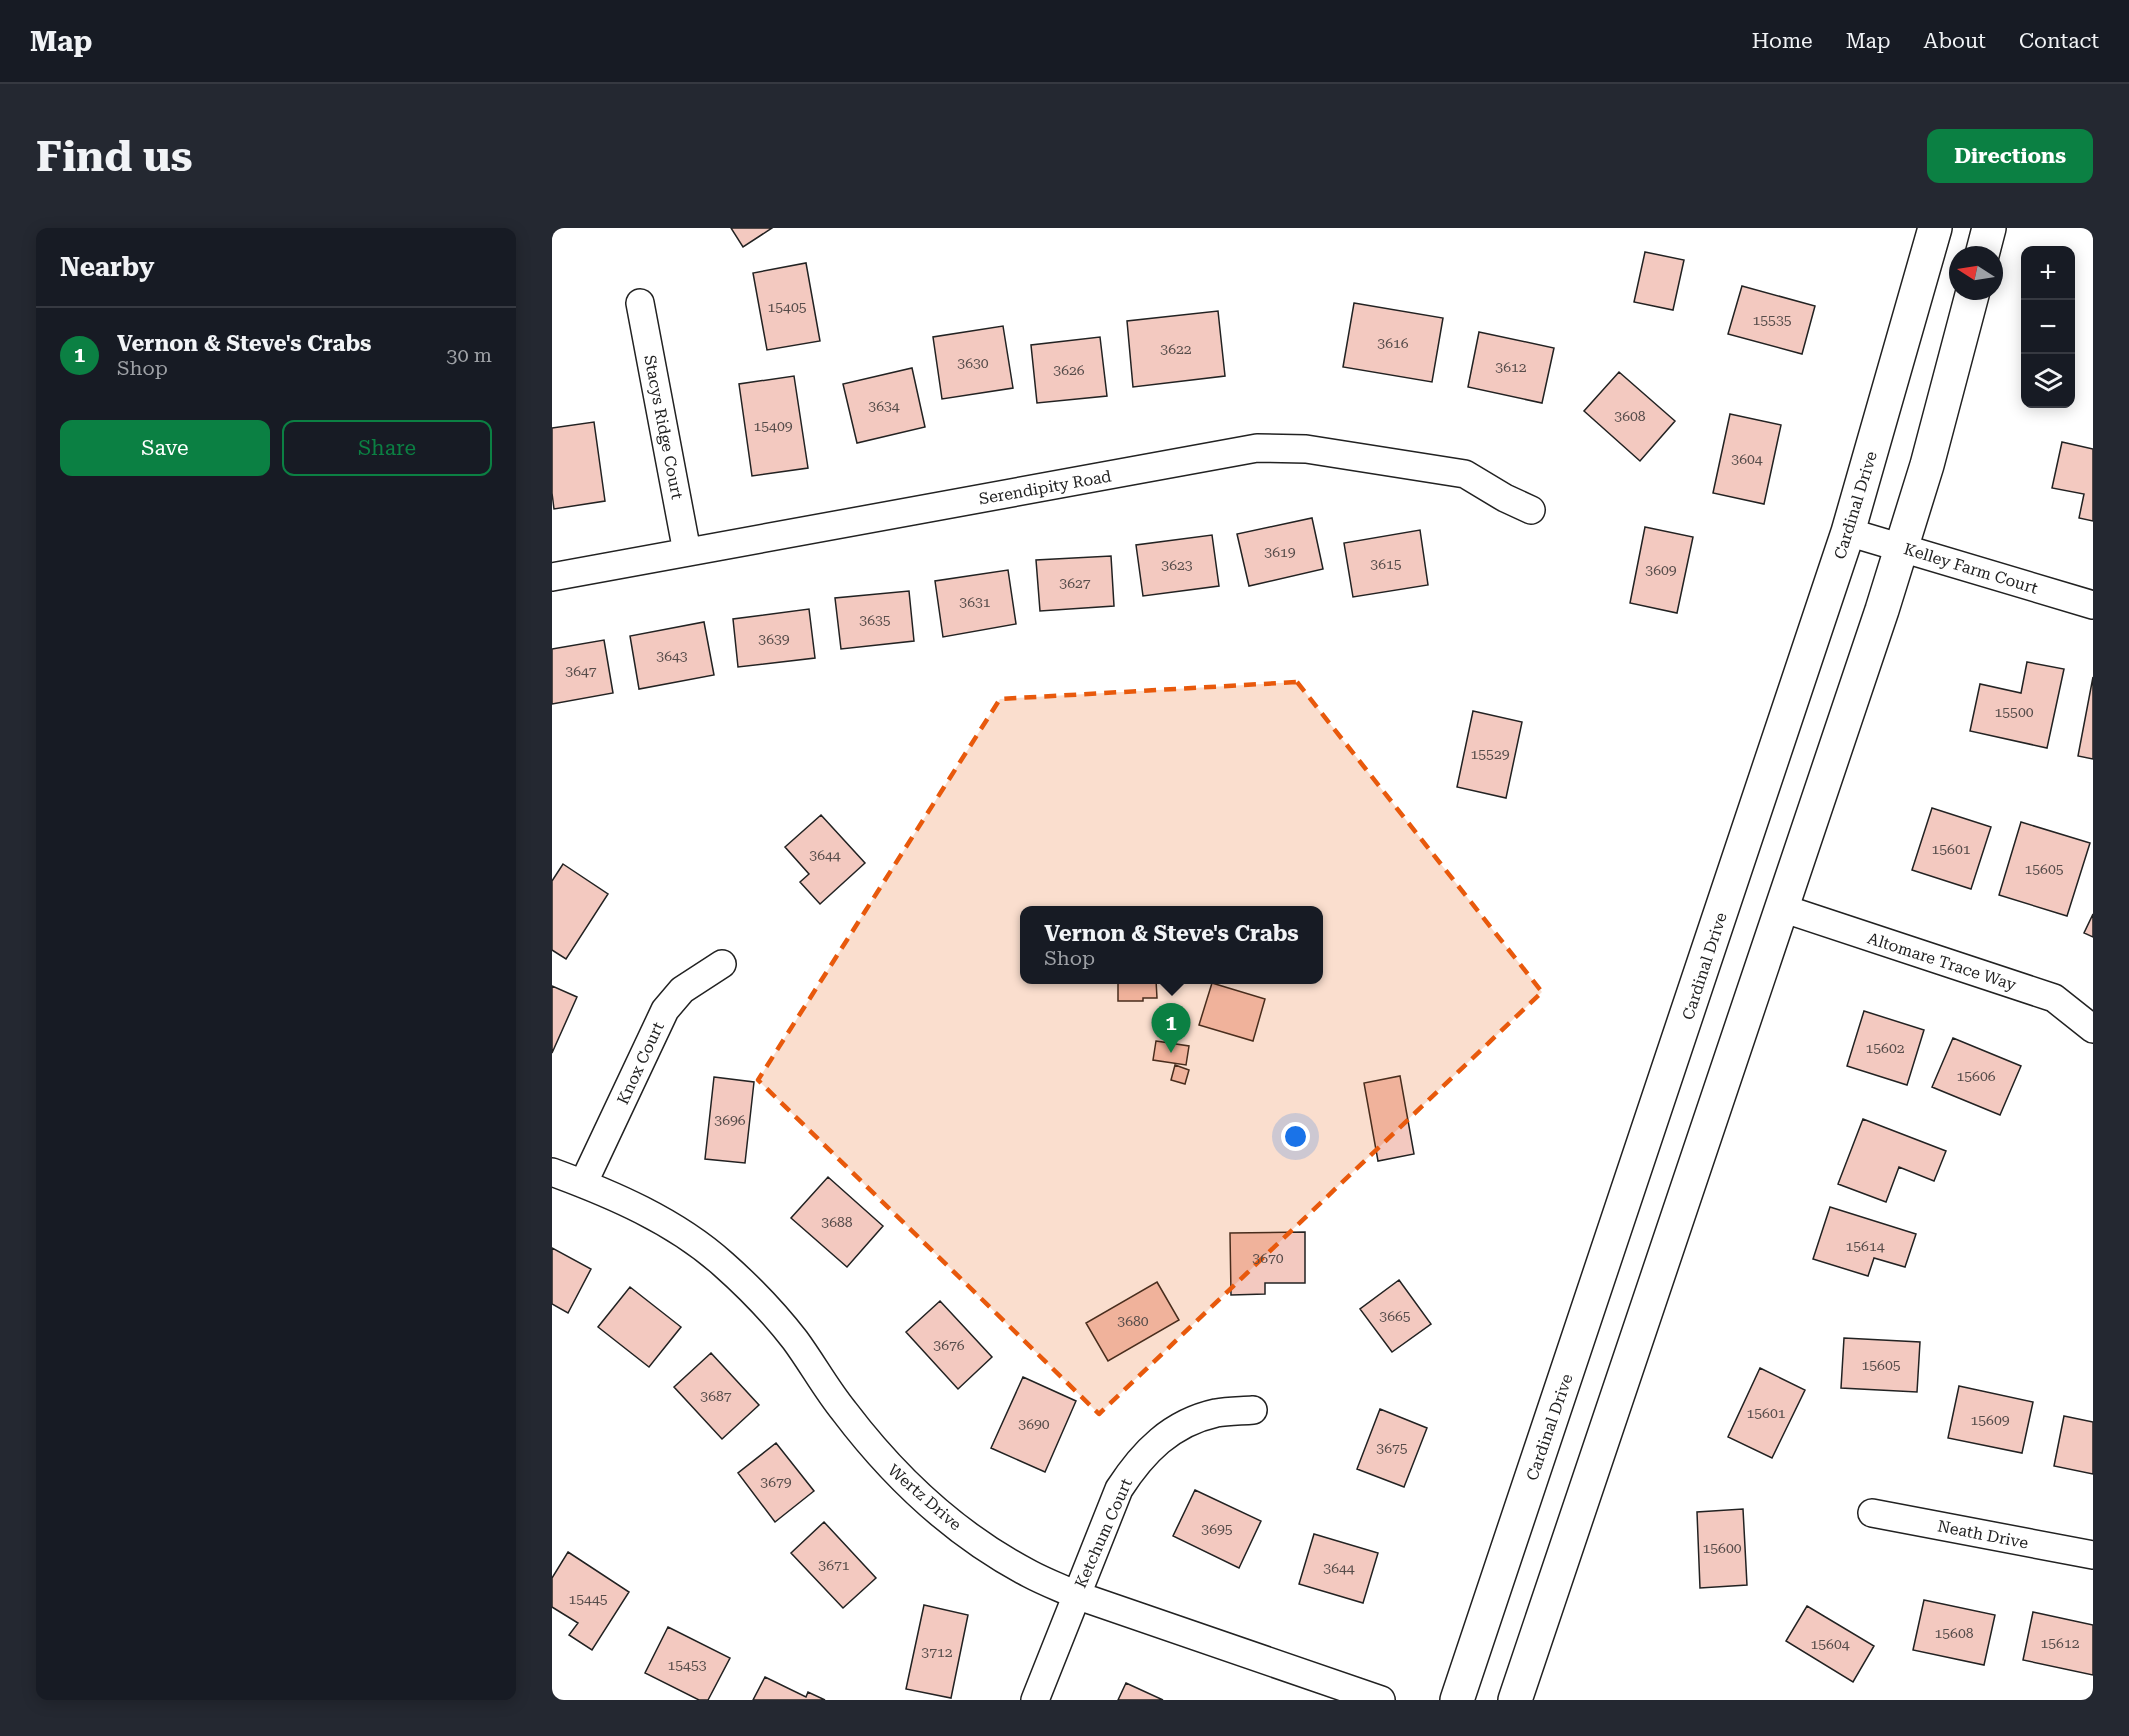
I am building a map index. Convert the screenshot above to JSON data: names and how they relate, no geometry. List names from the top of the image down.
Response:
{
  "streets": {
    "main road": ["Cardinal Drive"],
    "street": [
      "Stacys Ridge Court",
      "Serendipity Road",
      "Kelley Farm Court",
      "Altomare Trace Way",
      "Knox Court",
      "Wertz Drive",
      "Ketchum Court",
      "Neath Drive"
    ]
  },
  "crossings": [
    ["Stacys Ridge Court", "Serendipity Road"],
    ["Cardinal Drive", "Kelley Farm Court"],
    ["Knox Court", "Wertz Drive"],
    ["Wertz Drive", "Ketchum Court"]
  ],
  "house_numbers": [
    "15405",
    "15535",
    "3616",
    "3622",
    "3630",
    "3612",
    "3626",
    "3634",
    "3608",
    "15409",
    "3604",
    "3619",
    "3615",
    "3623",
    "3609",
    "3627",
    "3631",
    "3635",
    "3639",
    "3643",
    "3647",
    "15500",
    "15529",
    "15601",
    "3644",
    "15605",
    "15602",
    "15606",
    "3696",
    "3688",
    "15614",
    "3670",
    "3665",
    "3680",
    "3676",
    "15605",
    "3687",
    "15601",
    "15609",
    "3690",
    "3675",
    "3679",
    "3695",
    "15600",
    "3671",
    "3644",
    "15445",
    "15608",
    "15612",
    "15604",
    "3712",
    "15453"
  ],
  "north": "left",
  "page": {
    "header": "Map",
    "nav": [
      "Home",
      "Map",
      "About",
      "Contact"
    ],
    "buttons": [
      "Directions",
      ["Save", "Share"]
    ],
    "title": "Find us",
    "heading": "Nearby",
    "map_buttons": ["+", "−"],
    "list": [
      {
        "mark": "1",
        "name": "Vernon & Steve's Crabs",
        "note": "Shop",
        "value": "30 m"
      }
    ],
    "popup": ["Vernon & Steve's Crabs", "Shop"],
    "pins": "1"
  }
}
